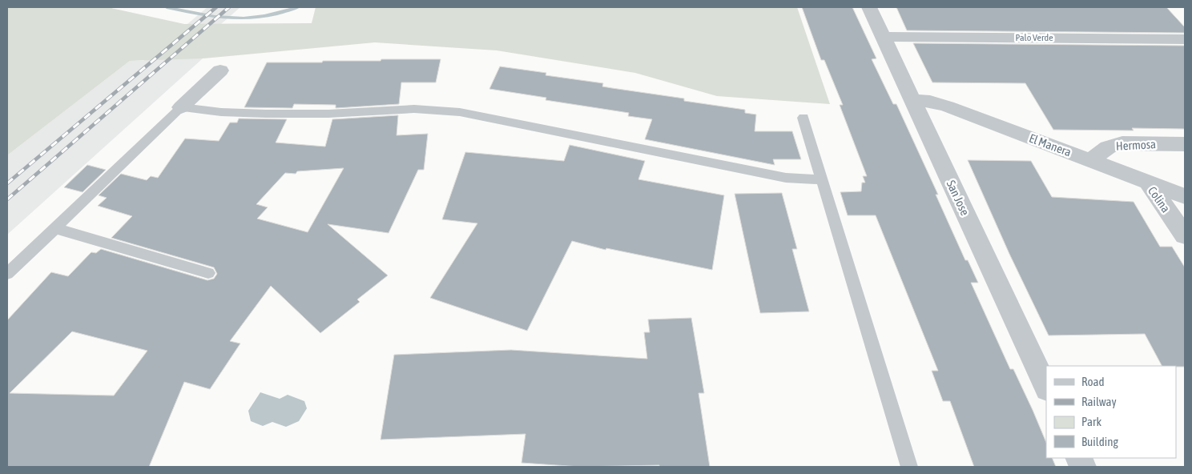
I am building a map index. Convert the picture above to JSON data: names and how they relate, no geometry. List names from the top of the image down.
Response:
{
  "streets": {
    "street": [
      "Palo Verde",
      "El Manera",
      "Hermosa",
      "San Jose",
      "Colina"
    ]
  },
  "crossings": [
    ["Palo Verde", "San Jose"],
    ["El Manera", "Hermosa"],
    ["El Manera", "San Jose"],
    ["El Manera", "Colina"]
  ],
  "legend": [
    "Road",
    "Railway",
    "Park",
    "Building"
  ]
}
